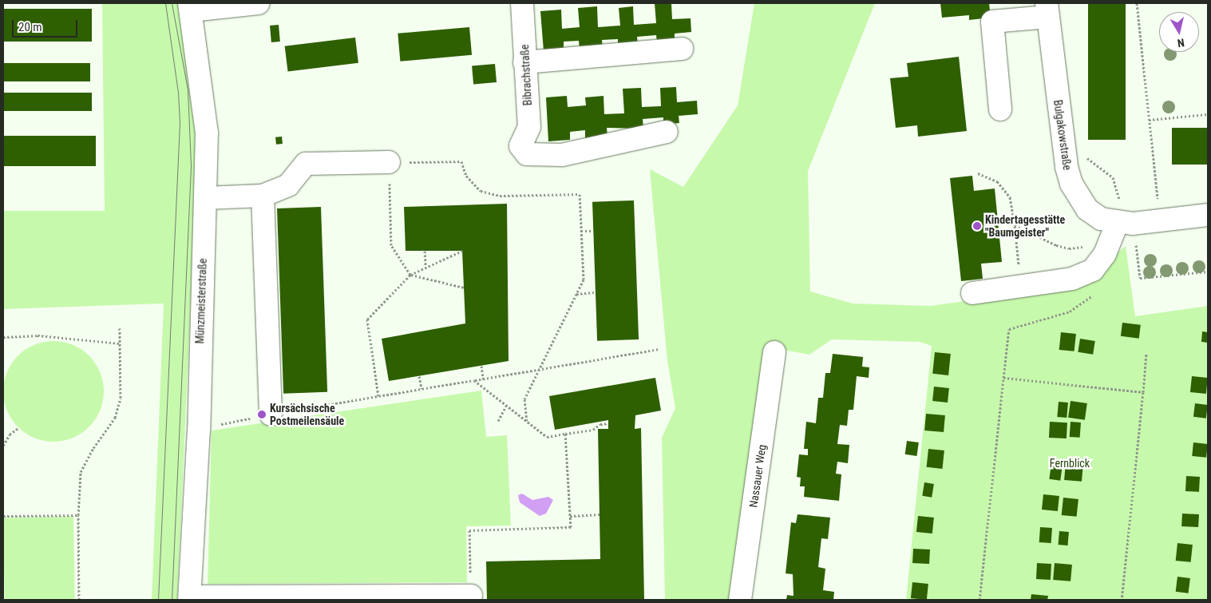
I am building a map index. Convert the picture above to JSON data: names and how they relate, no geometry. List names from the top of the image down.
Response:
{
  "streets": {
    "street": [
      "Bibrachstraße",
      "Bulgakowstraße",
      "Münzmeisterstraße",
      "Nassauer Weg"
    ]
  },
  "parks": ["Fernblick"],
  "places": ["Kindertagesstätte \"Baumgeister\"", "Kursächsische Postmeilensäule"],
  "scale_bar": "20 m",
  "north": "bottom"
}
